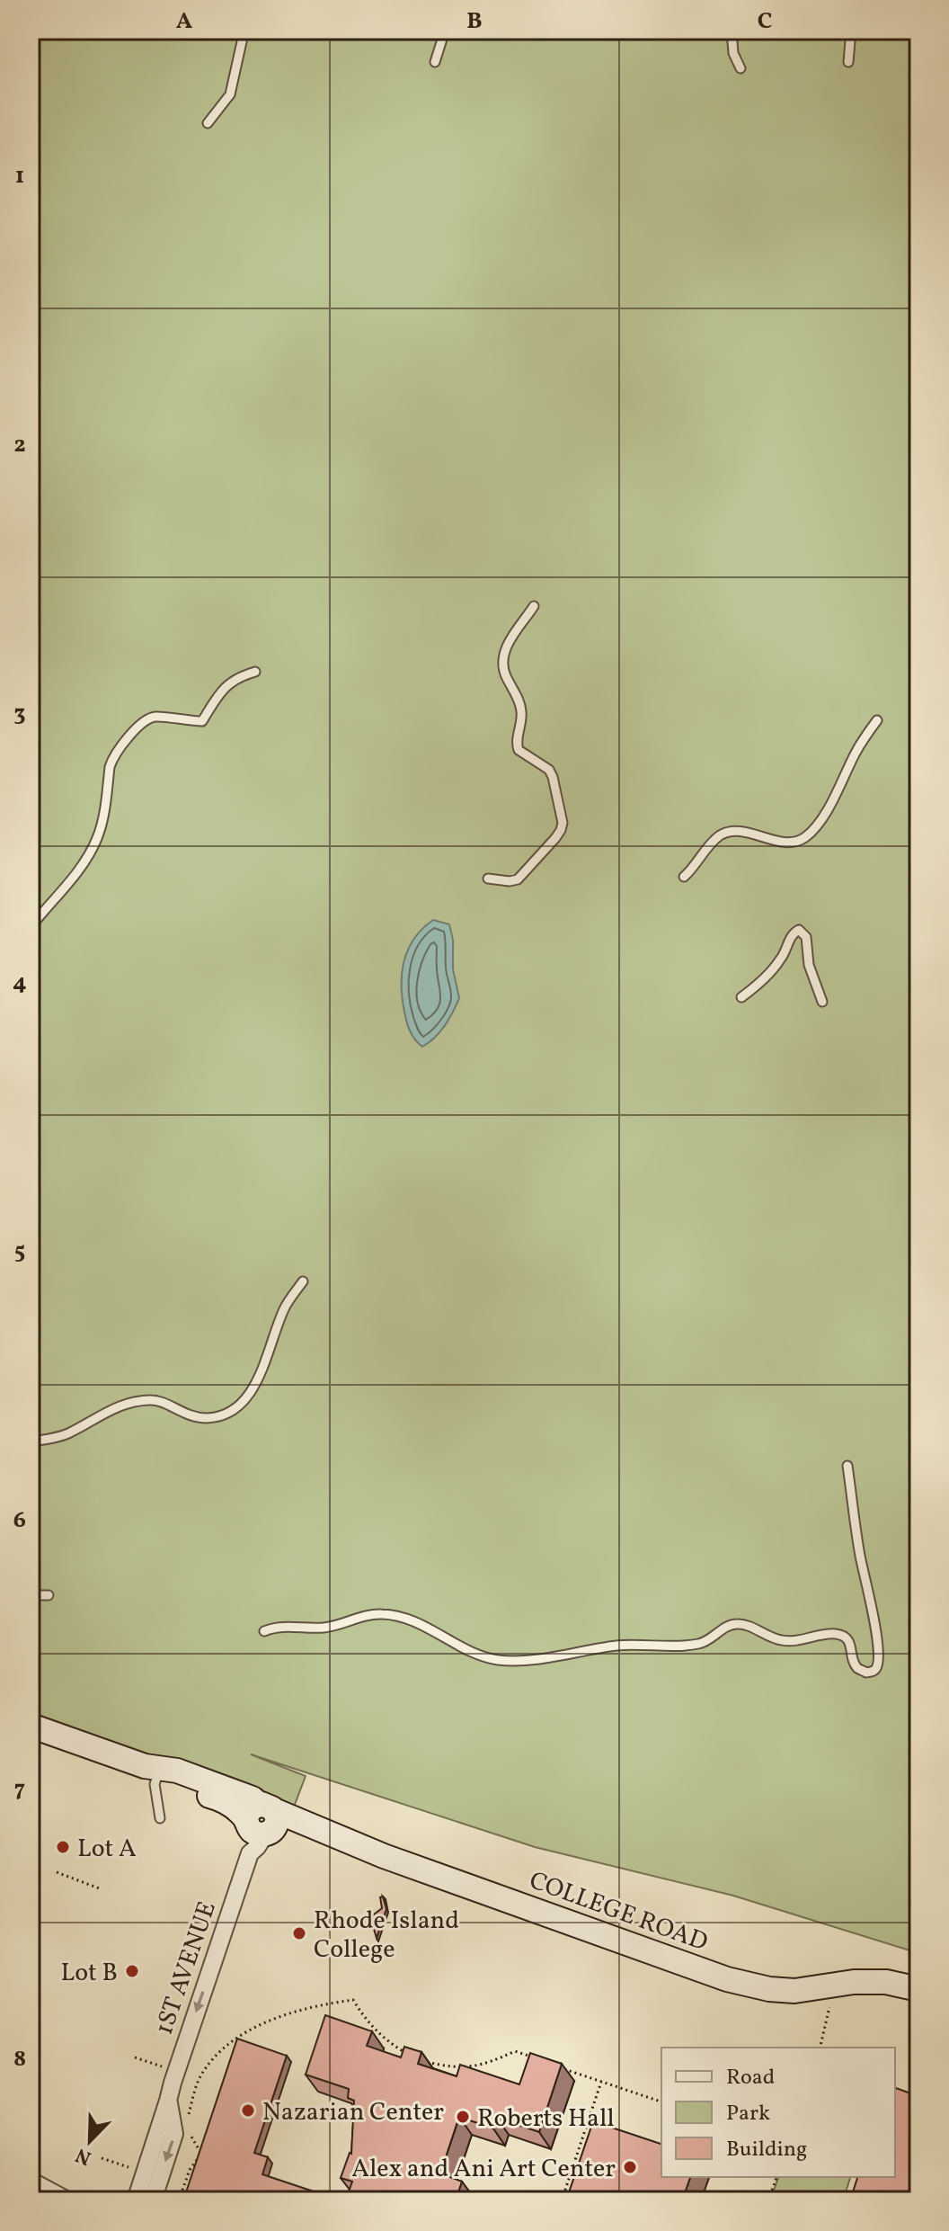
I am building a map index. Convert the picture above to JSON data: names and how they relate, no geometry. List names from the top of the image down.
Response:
{
  "streets": {
    "street": ["COLLEGE ROAD", "1ST AVENUE"]
  },
  "crossings": [
    ["COLLEGE ROAD", "1ST AVENUE"]
  ],
  "one_way": ["1ST AVENUE"],
  "places": [
    "Lot A",
    "Rhode Island College",
    "Lot B",
    "Nazarian Center",
    "Roberts Hall",
    "Alex and Ani Art Center"
  ],
  "legend": ["Road", "Park", "Building"],
  "north": "bottom left",
  "grid": {
    "columns": ["A", "B", "C"],
    "rows": [
      "1",
      "2",
      "3",
      "4",
      "5",
      "6",
      "7",
      "8"
    ]
  }
}
